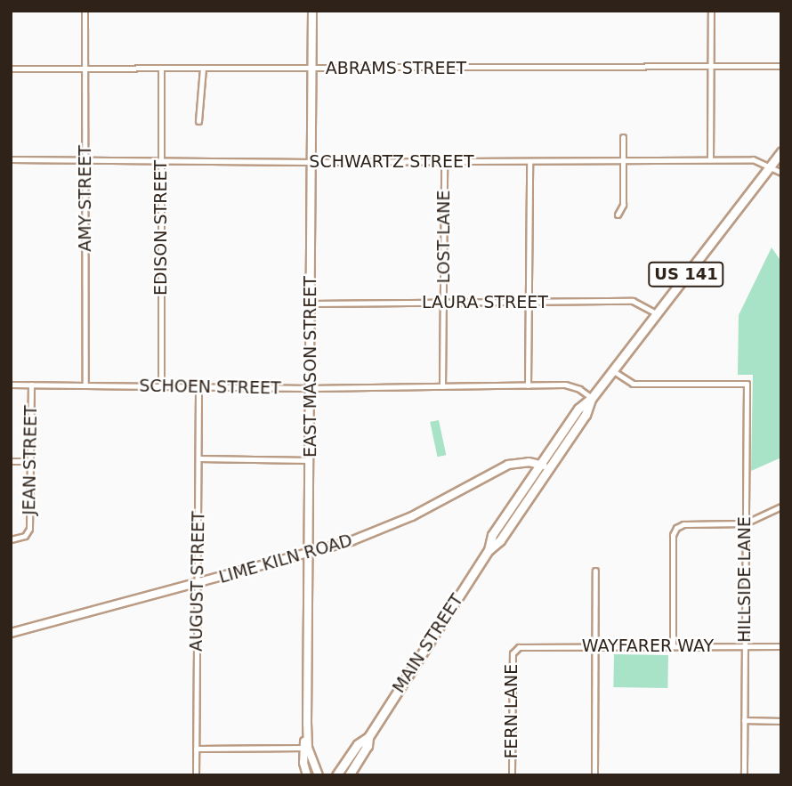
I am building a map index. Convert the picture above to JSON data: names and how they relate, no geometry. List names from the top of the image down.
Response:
{
  "streets": {
    "main road": [
      "US 141",
      "EAST MASON STREET",
      "LIME KILN ROAD",
      "MAIN STREET"
    ],
    "street": [
      "ABRAMS STREET",
      "SCHWARTZ STREET",
      "AMY STREET",
      "EDISON STREET",
      "LOST LANE",
      "LAURA STREET",
      "SCHOEN STREET",
      "JEAN STREET",
      "HILLSIDE LANE",
      "AUGUST STREET",
      "WAYFARER WAY",
      "FERN LANE"
    ]
  },
  "crossings": [
    ["ABRAMS STREET", "AMY STREET"],
    ["ABRAMS STREET", "EDISON STREET"],
    ["ABRAMS STREET", "EAST MASON STREET"],
    ["SCHWARTZ STREET", "AMY STREET"],
    ["SCHWARTZ STREET", "EDISON STREET"],
    ["SCHWARTZ STREET", "LOST LANE"],
    ["SCHWARTZ STREET", "EAST MASON STREET"],
    ["SCHWARTZ STREET", "MAIN STREET"],
    ["AMY STREET", "SCHOEN STREET"],
    ["EDISON STREET", "SCHOEN STREET"],
    ["LOST LANE", "LAURA STREET"],
    ["LOST LANE", "SCHOEN STREET"],
    ["LAURA STREET", "EAST MASON STREET"],
    ["LAURA STREET", "MAIN STREET"],
    ["EAST MASON STREET", "SCHOEN STREET"],
    ["EAST MASON STREET", "LIME KILN ROAD"],
    ["SCHOEN STREET", "JEAN STREET"],
    ["SCHOEN STREET", "AUGUST STREET"],
    ["SCHOEN STREET", "MAIN STREET"],
    ["LIME KILN ROAD", "AUGUST STREET"],
    ["LIME KILN ROAD", "MAIN STREET"],
    ["HILLSIDE LANE", "MAIN STREET"],
    ["HILLSIDE LANE", "WAYFARER WAY"],
    ["WAYFARER WAY", "FERN LANE"]
  ]
}
